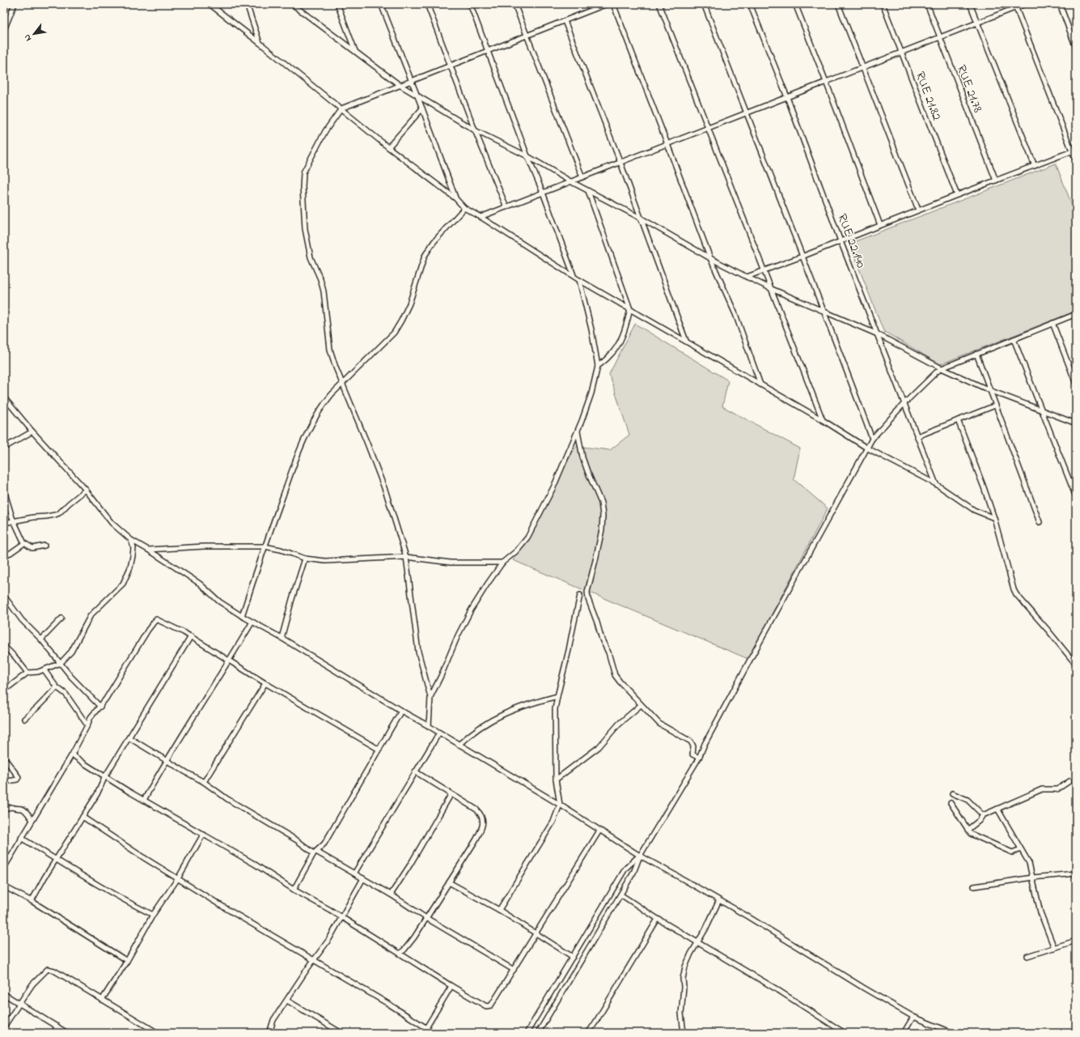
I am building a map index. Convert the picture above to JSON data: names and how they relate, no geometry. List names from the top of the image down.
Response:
{
  "streets": {
    "street": ["RUE 21.78", "RUE 21.82", "RUE 22.140"]
  },
  "north": "bottom left"
}
